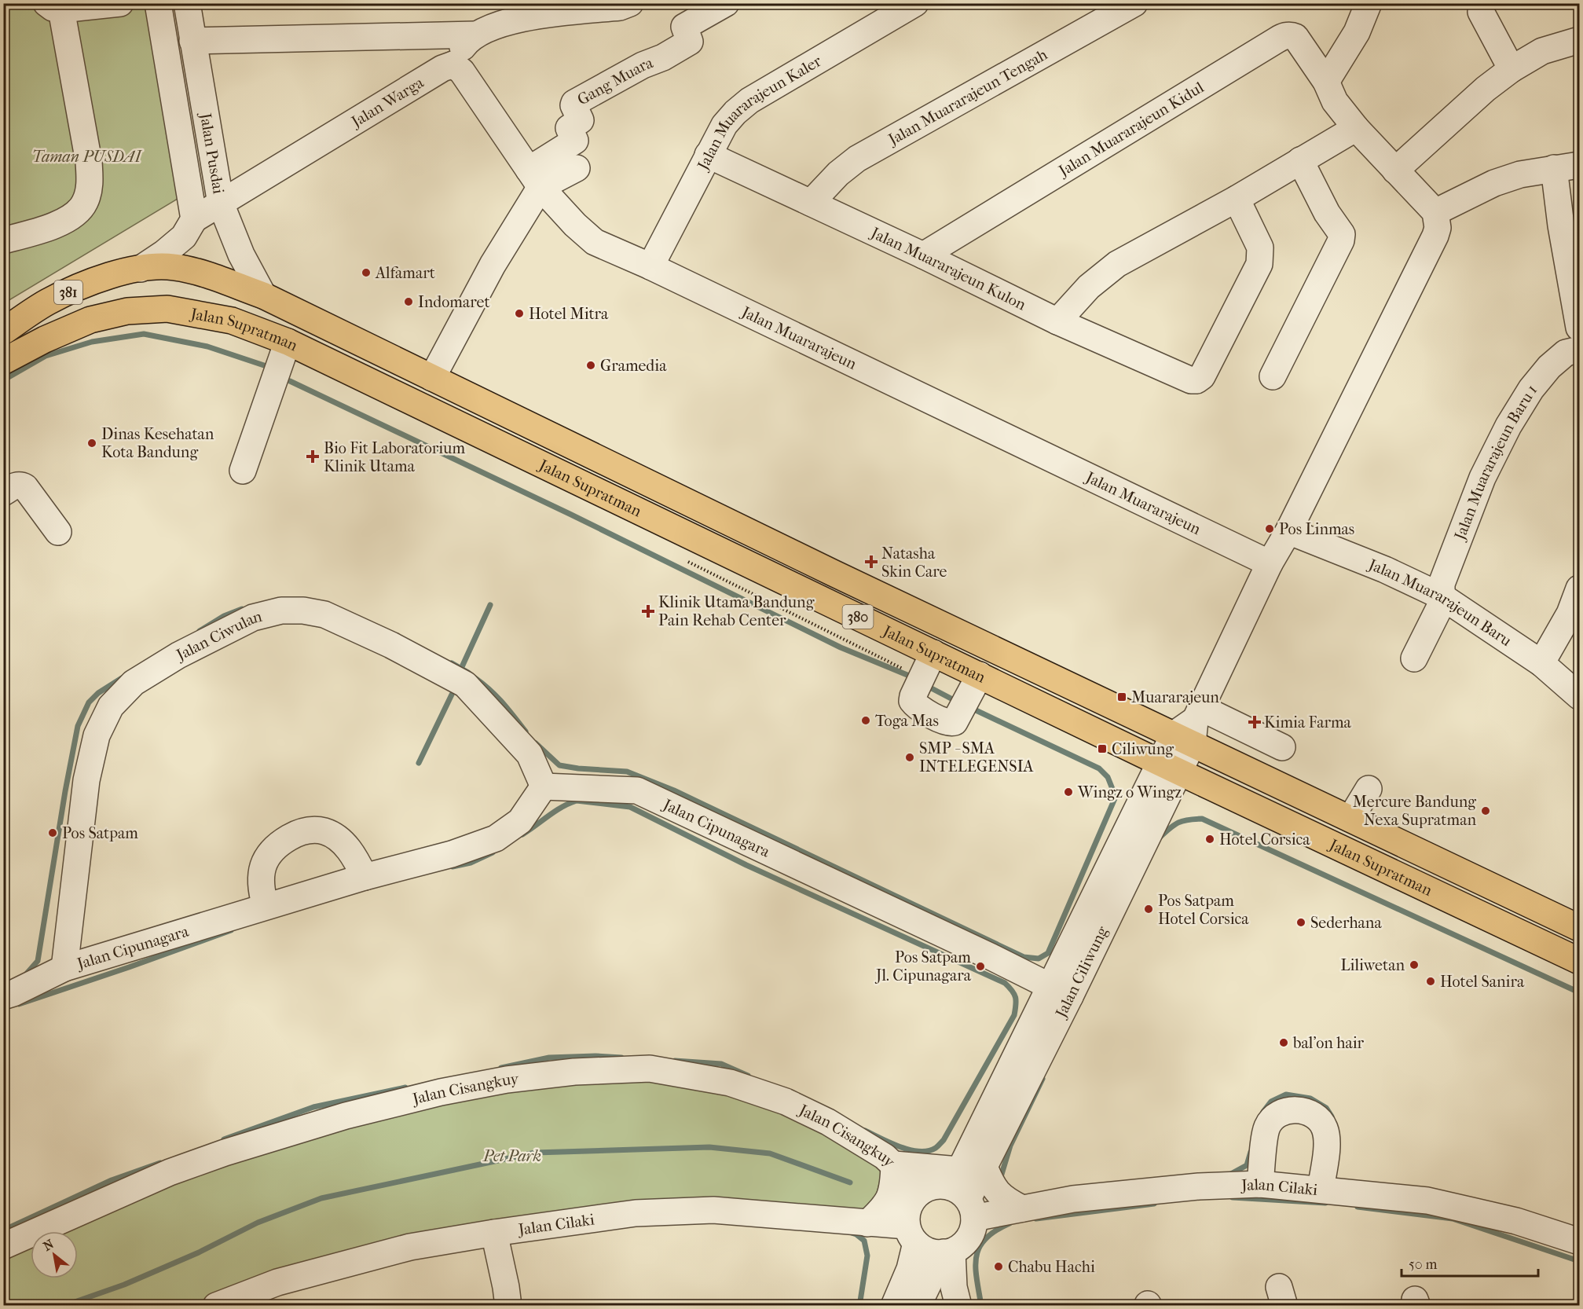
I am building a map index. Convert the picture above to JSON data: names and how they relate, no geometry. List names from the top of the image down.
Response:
{
  "streets": {
    "main road": ["381", "Jalan Supratman", "380"],
    "street": [
      "Gang Muara",
      "Jalan Muararajeun Tengah",
      "Jalan Warga",
      "Jalan Muararajeun Kaler",
      "Jalan Muararajeun Kidul",
      "Jalan Pusdai",
      "Jalan Muararajeun Kulon",
      "Jalan Muararajeun",
      "Jalan Muararajeun Baru 1",
      "Jalan Muararajeun Baru",
      "Jalan Ciwulan",
      "Jalan Cipunagara",
      "Jalan Ciliwung",
      "Jalan Cisangkuy",
      "Jalan Cilaki"
    ]
  },
  "crossings": [
    ["Gang Muara", "Jalan Muararajeun"],
    ["Jalan Muararajeun Tengah", "Jalan Muararajeun Kulon"],
    ["Jalan Warga", "Jalan Pusdai"],
    ["Jalan Muararajeun Kaler", "Jalan Muararajeun Kulon"],
    ["Jalan Muararajeun Kaler", "Jalan Muararajeun"],
    ["Jalan Muararajeun Kidul", "Jalan Muararajeun Kulon"],
    ["Jalan Pusdai", "Jalan Supratman"],
    ["381", "Jalan Supratman"],
    ["Jalan Supratman", "Jalan Ciliwung"],
    ["Jalan Muararajeun", "Jalan Ciliwung"],
    ["Jalan Muararajeun Baru 1", "Jalan Muararajeun Baru"],
    ["Jalan Muararajeun Baru", "Jalan Ciliwung"],
    ["Jalan Ciwulan", "Jalan Cipunagara"],
    ["Jalan Cipunagara", "Jalan Ciliwung"],
    ["Jalan Ciliwung", "Jalan Cisangkuy"],
    ["Jalan Ciliwung", "Jalan Cilaki"],
    ["Jalan Cisangkuy", "Jalan Cilaki"]
  ],
  "parks": ["Taman PUSDAI", "Pet Park"],
  "places": {
    "other": [
      "Alfamart",
      "Indomaret",
      "Hotel Mitra",
      "Gramedia",
      "Dinas Kesehatan Kota Bandung",
      "Pos Linmas",
      "Toga Mas",
      "SMP - SMA INTELEGENSIA",
      "Wingz o Wingz",
      "Mercure Bandung Nexa Supratman",
      "Pos Satpam",
      "Hotel Corsica",
      "Pos Satpam Hotel Corsica",
      "Sederhana",
      "Liliwetan",
      "Pos Satpam Jl. Cipunagara",
      "Hotel Sanira",
      "bal'on hair",
      "Chabu Hachi"
    ],
    "health": [
      "Bio Fit Laboratorium Klinik Utama",
      "Natasha Skin Care",
      "Klinik Utama Bandung Pain Rehab Center",
      "Kimia Farma"
    ],
    "transit": ["Muararajeun", "Ciliwung"]
  },
  "scale_bar": "50 m",
  "north": "top left"
}
